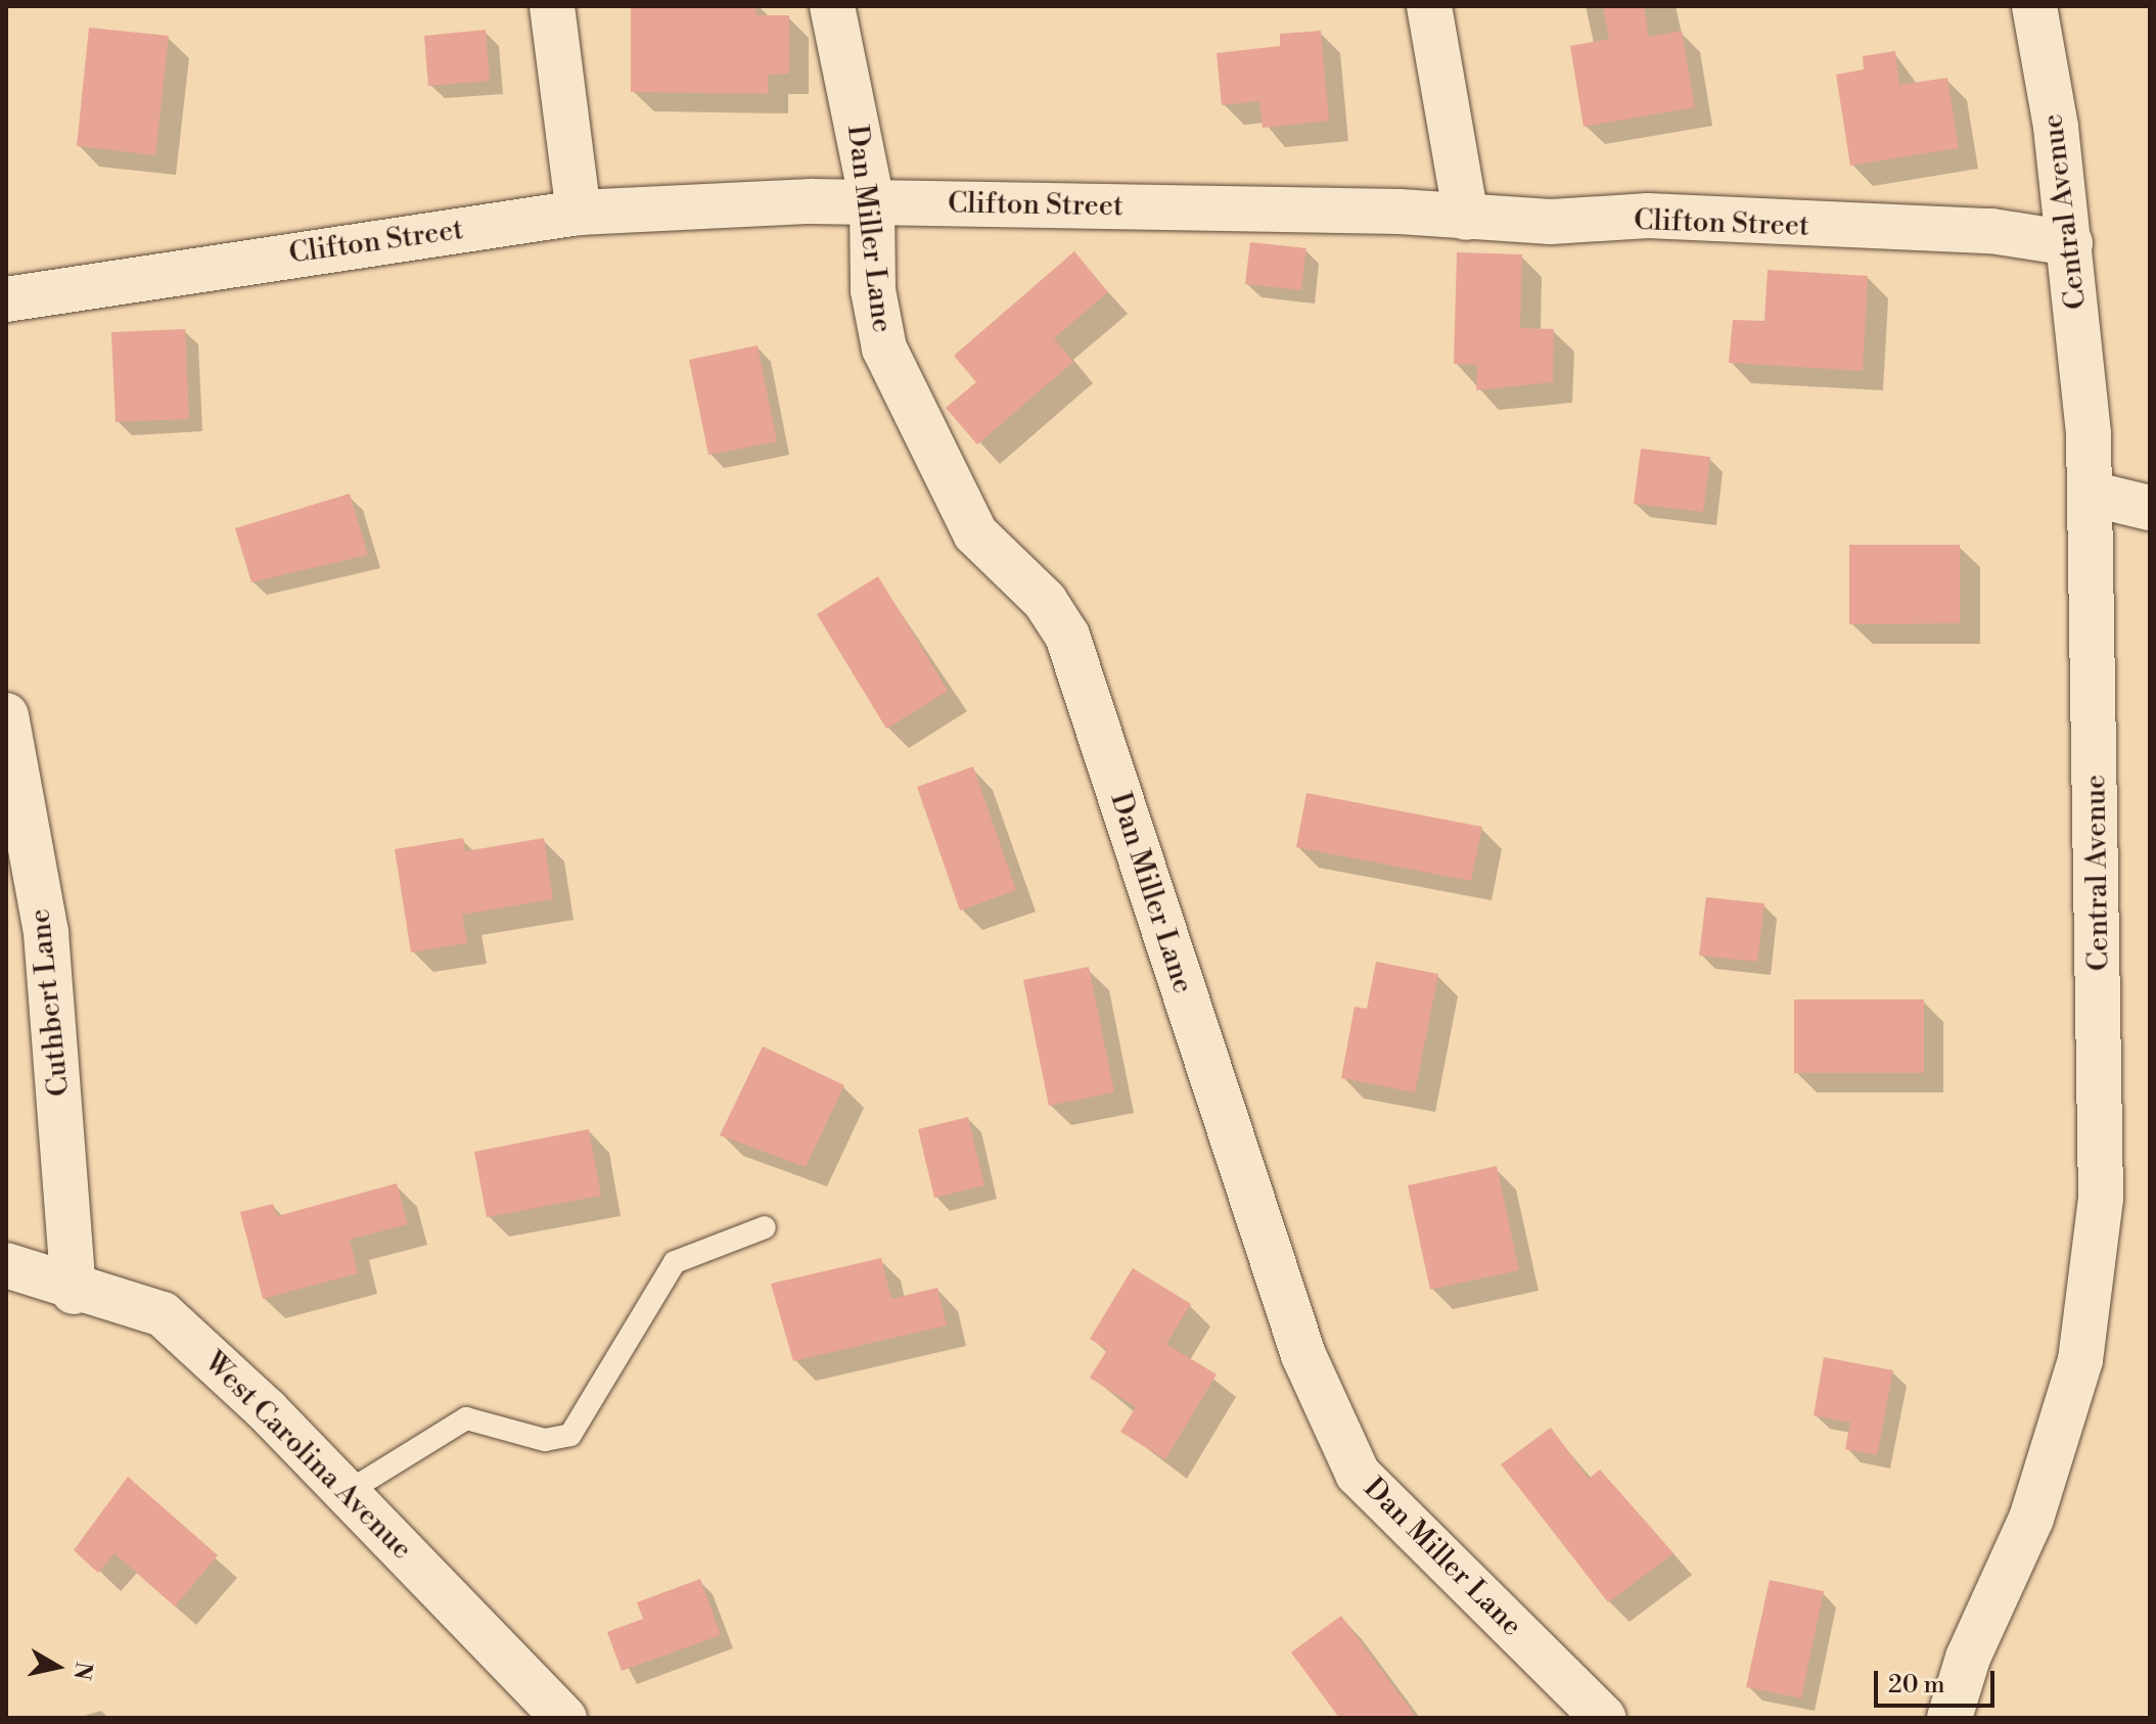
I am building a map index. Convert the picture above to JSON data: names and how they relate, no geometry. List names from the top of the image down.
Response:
{
  "streets": {
    "street": [
      "Clifton Street",
      "Central Avenue",
      "Dan Miller Lane",
      "Cuthbert Lane",
      "West Carolina Avenue"
    ]
  },
  "crossings": [
    ["Clifton Street", "Central Avenue"],
    ["Clifton Street", "Dan Miller Lane"],
    ["Cuthbert Lane", "West Carolina Avenue"]
  ],
  "scale_bar": "20 m",
  "north": "right"
}
